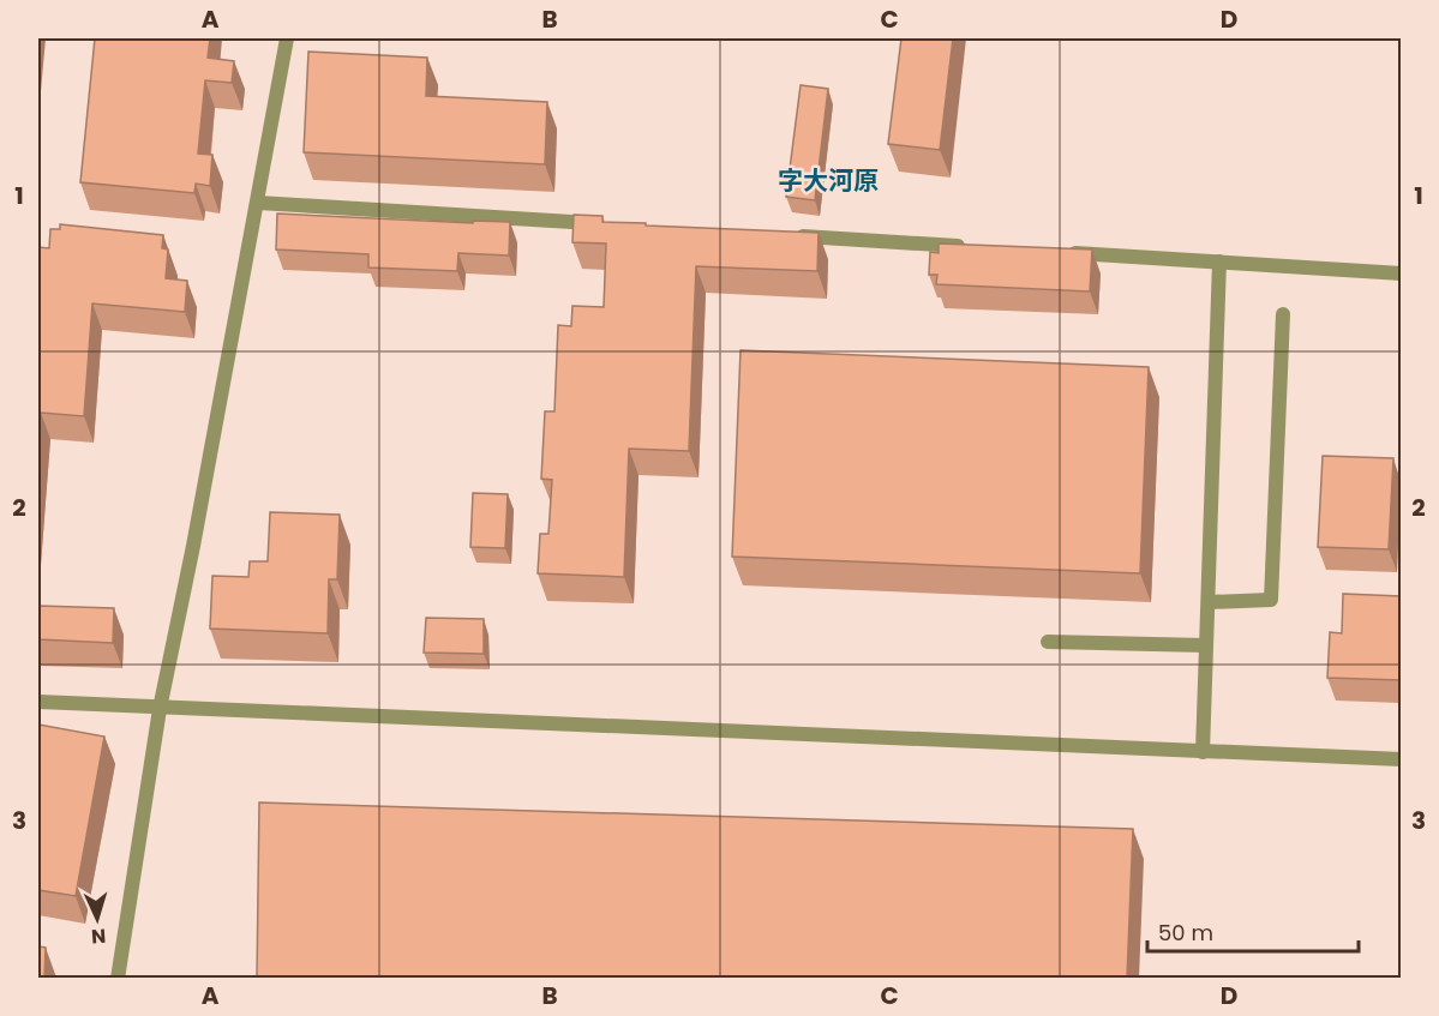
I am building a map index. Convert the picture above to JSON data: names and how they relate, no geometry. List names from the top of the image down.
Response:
{
  "districts": ["字大河原"],
  "scale_bar": "50 m",
  "north": "bottom",
  "grid": {
    "columns": [
      "A",
      "B",
      "C",
      "D"
    ],
    "rows": ["1", "2", "3"]
  }
}
